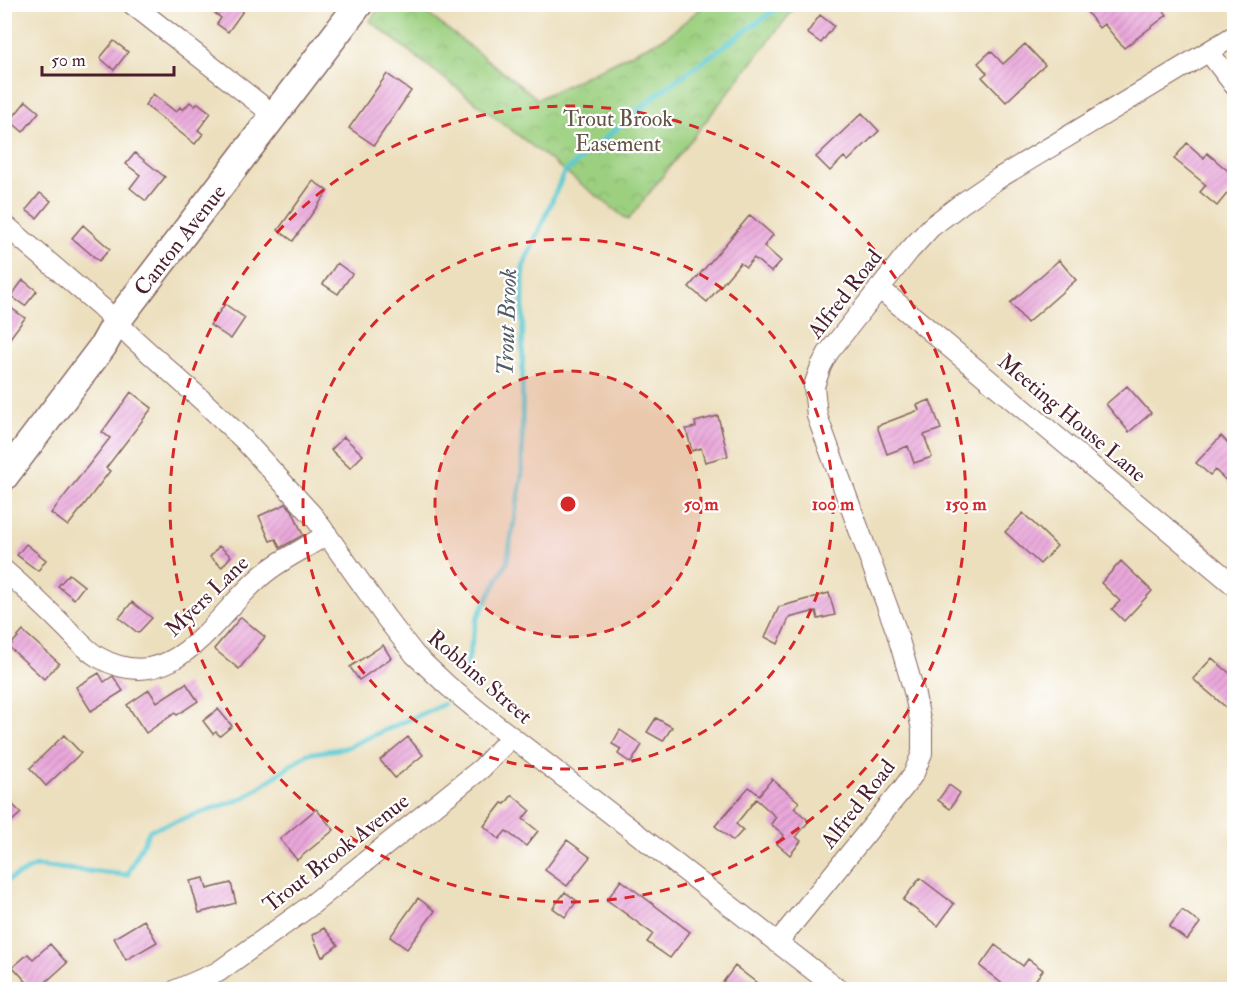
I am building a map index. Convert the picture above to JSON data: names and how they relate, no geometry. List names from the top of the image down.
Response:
{
  "streets": {
    "main road": ["Canton Avenue"],
    "street": [
      "Alfred Road",
      "Meeting House Lane",
      "Myers Lane",
      "Robbins Street",
      "Trout Brook Avenue"
    ]
  },
  "crossings": [
    ["Canton Avenue", "Robbins Street"],
    ["Alfred Road", "Meeting House Lane"],
    ["Alfred Road", "Robbins Street"],
    ["Myers Lane", "Robbins Street"],
    ["Robbins Street", "Trout Brook Avenue"]
  ],
  "water": ["Trout Brook"],
  "parks": ["Trout Brook Easement"],
  "scale_bar": "50 m",
  "rings": ["50 m", "100 m", "150 m"]
}
